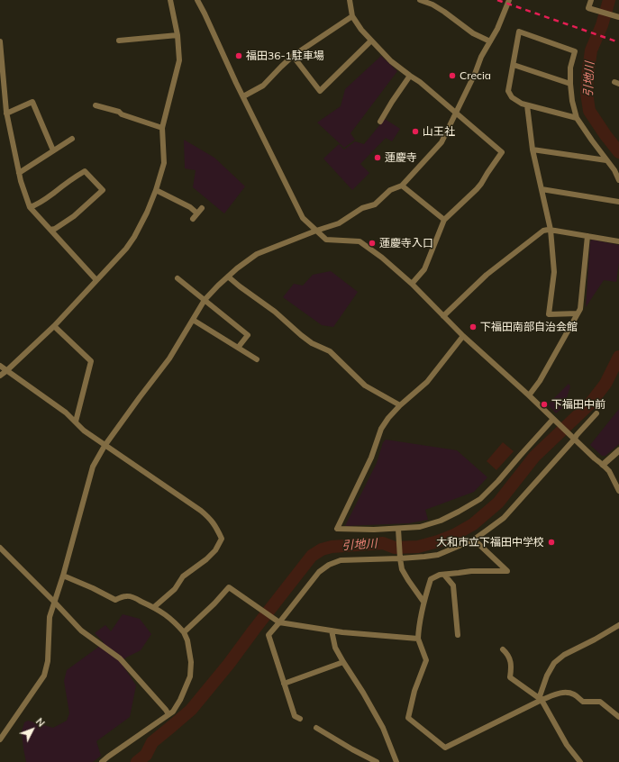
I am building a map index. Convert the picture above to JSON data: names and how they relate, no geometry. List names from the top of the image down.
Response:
{
  "water": ["引地川"],
  "places": [
    "福田36-1駐車場",
    "Crecia",
    "山王社",
    "蓮慶寺",
    "蓮慶寺入口",
    "下福田南部自治会館",
    "下福田中前",
    "大和市立下福田中学校"
  ],
  "north": "top right"
}
